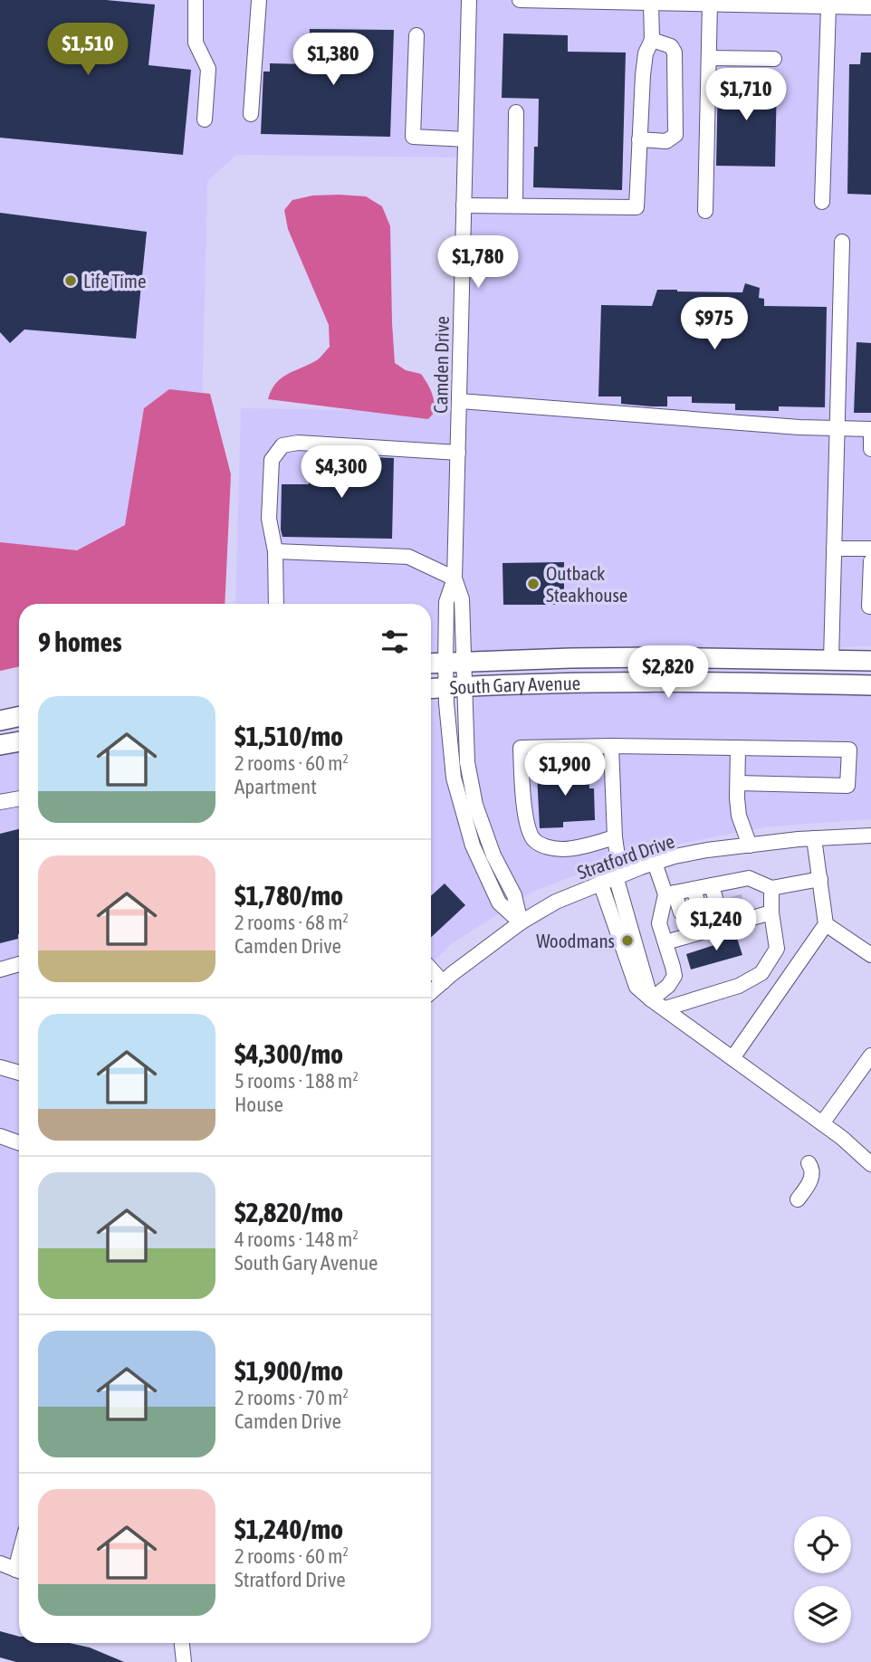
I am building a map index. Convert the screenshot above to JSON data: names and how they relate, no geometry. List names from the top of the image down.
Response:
{
  "streets": {
    "main road": ["South Gary Avenue"],
    "street": ["Camden Drive", "Stratford Drive"]
  },
  "crossings": [
    ["Camden Drive", "South Gary Avenue"],
    ["Camden Drive", "Stratford Drive"]
  ],
  "places": ["Life Time", "Outback Steakhouse", "Woodmans"],
  "page": {
    "price": [
      "$1,510",
      "$1,380",
      "$1,710",
      "$1,780",
      "$975",
      "$4,300",
      "$2,820",
      "$1,900",
      "$1,240"
    ],
    "heading": "9 homes",
    "list": [
      {
        "name": "$1,510/mo",
        "note": "2 rooms · 60 m² · Apartment"
      },
      {
        "name": "$1,780/mo",
        "note": "2 rooms · 68 m² · Camden Drive"
      },
      {
        "name": "$4,300/mo",
        "note": "5 rooms · 188 m² · House"
      },
      {
        "name": "$2,820/mo",
        "note": "4 rooms · 148 m² · South Gary Avenue"
      },
      {
        "name": "$1,900/mo",
        "note": "2 rooms · 70 m² · Camden Drive"
      },
      {
        "name": "$1,240/mo",
        "note": "2 rooms · 60 m² · Stratford Drive"
      }
    ]
  }
}
